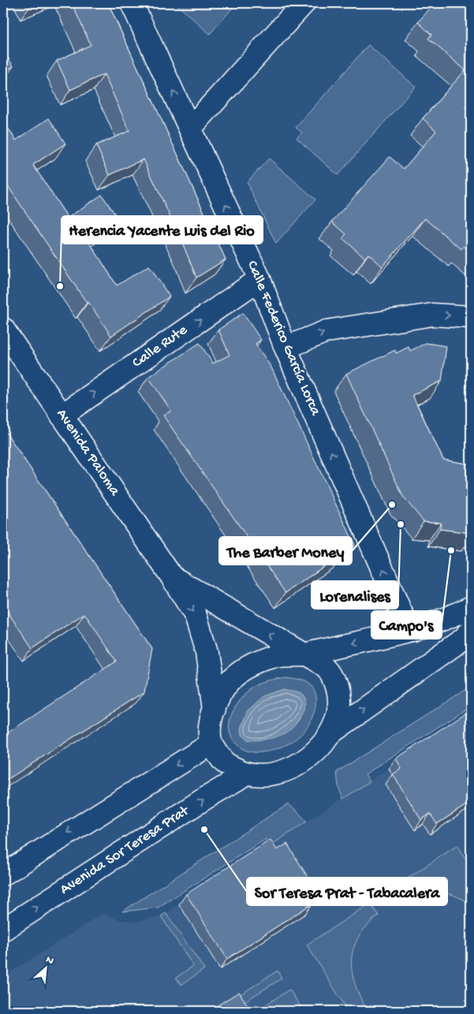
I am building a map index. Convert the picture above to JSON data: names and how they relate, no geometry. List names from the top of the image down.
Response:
{
  "streets": {
    "main road": [
      "Calle Federico García Lorca",
      "Calle Rute",
      "Avenida Paloma",
      "Avenida Sor Teresa Prat"
    ]
  },
  "crossings": [
    ["Calle Federico García Lorca", "Calle Rute"],
    ["Calle Rute", "Avenida Paloma"],
    ["Avenida Paloma", "Avenida Sor Teresa Prat"]
  ],
  "one_way": ["Calle Federico García Lorca", "Calle Rute"],
  "places": [
    "Herencia Yacente Luis del Rio",
    "The Barber Money",
    "Lorenalises",
    "Campo's",
    "Sor Teresa Prat - Tabacalera"
  ],
  "north": "top right"
}
